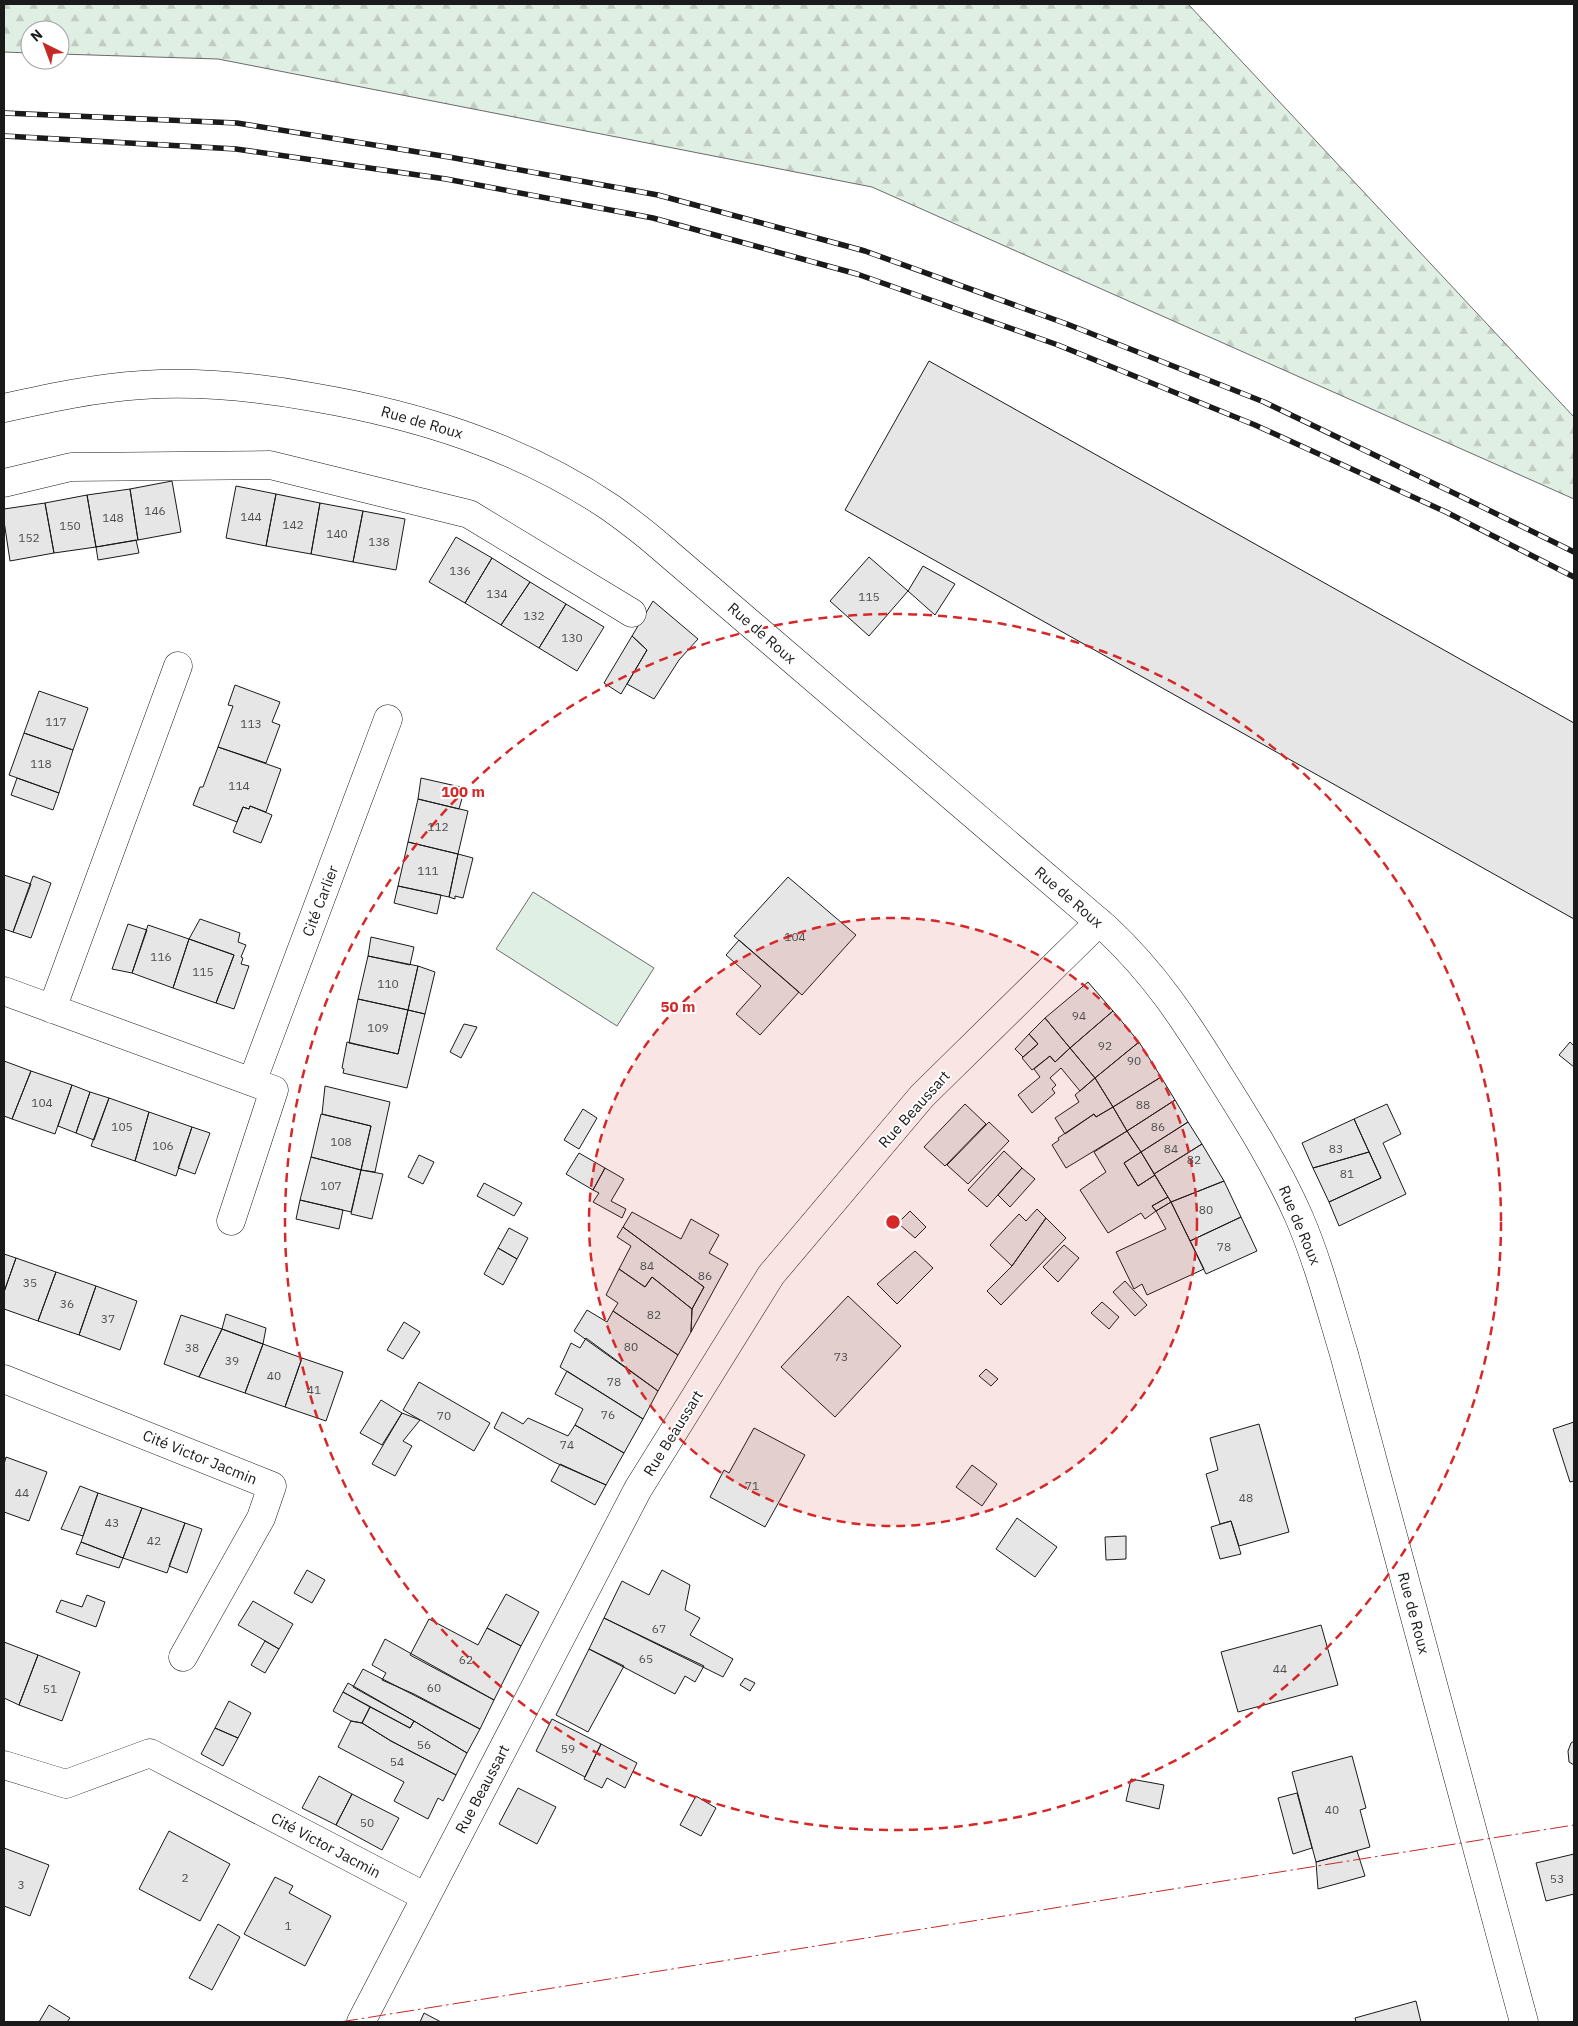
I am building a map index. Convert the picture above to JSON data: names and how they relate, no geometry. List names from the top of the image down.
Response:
{
  "streets": {
    "street": [
      "Rue de Roux",
      "Cité Carlier",
      "Rue Beaussart",
      "Cité Victor Jacmin"
    ]
  },
  "crossings": [
    ["Rue de Roux", "Rue Beaussart"],
    ["Rue Beaussart", "Cité Victor Jacmin"]
  ],
  "house_numbers": [
    "146",
    "144",
    "148",
    "142",
    "150",
    "140",
    "152",
    "138",
    "136",
    "134",
    "115",
    "132",
    "130",
    "117",
    "113",
    "118",
    "114",
    "112",
    "111",
    "104",
    "116",
    "115",
    "110",
    "94",
    "109",
    "92",
    "90",
    "104",
    "88",
    "105",
    "86",
    "108",
    "106",
    "84",
    "83",
    "82",
    "81",
    "107",
    "80",
    "78",
    "84",
    "86",
    "35",
    "36",
    "82",
    "37",
    "80",
    "38",
    "73",
    "39",
    "40",
    "78",
    "41",
    "76",
    "70",
    "74",
    "71",
    "44",
    "48",
    "43",
    "42",
    "67",
    "65",
    "62",
    "44",
    "60",
    "51",
    "56",
    "59",
    "54",
    "40",
    "50",
    "2",
    "53",
    "3",
    "1"
  ],
  "north": "top left",
  "rings": ["100 m", "50 m"]
}
